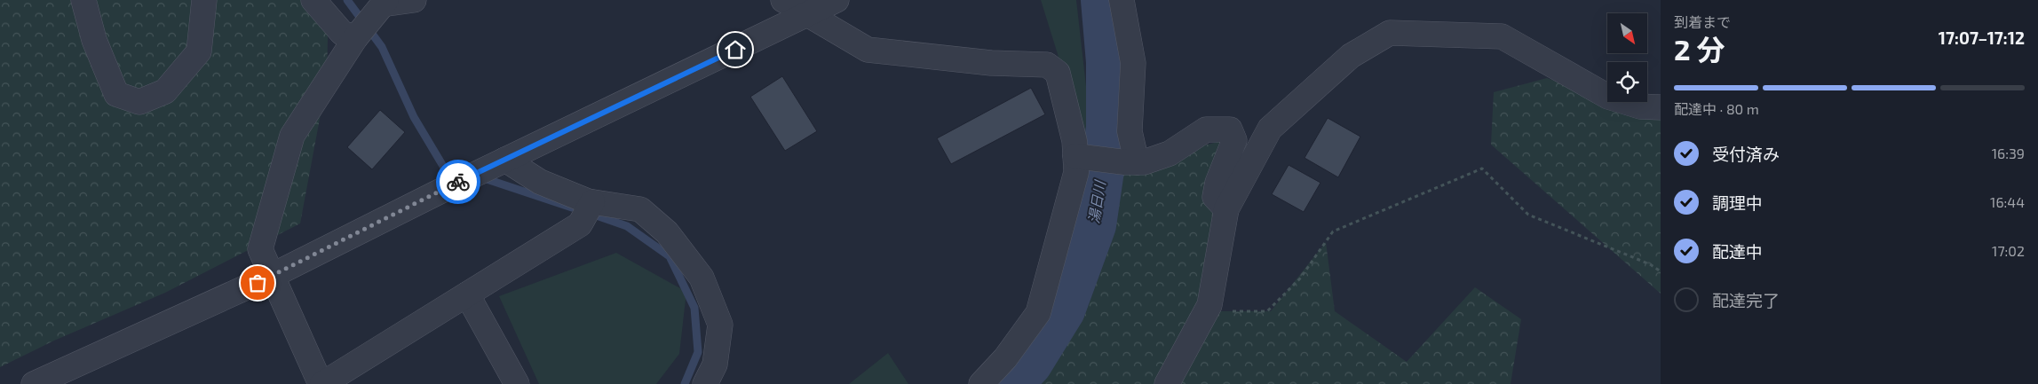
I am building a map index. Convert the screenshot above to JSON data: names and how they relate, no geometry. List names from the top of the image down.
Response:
{
  "water": ["湯日川"],
  "north": "bottom right",
  "page": {
    "heading": ["2 分", "到着まで", "17:07–17:12"],
    "bar": "配達中 · 80 m",
    "list": [
      ["受付済み", "16:39"],
      ["調理中", "16:44"],
      ["配達中", "17:02"],
      "配達完了"
    ]
  }
}
